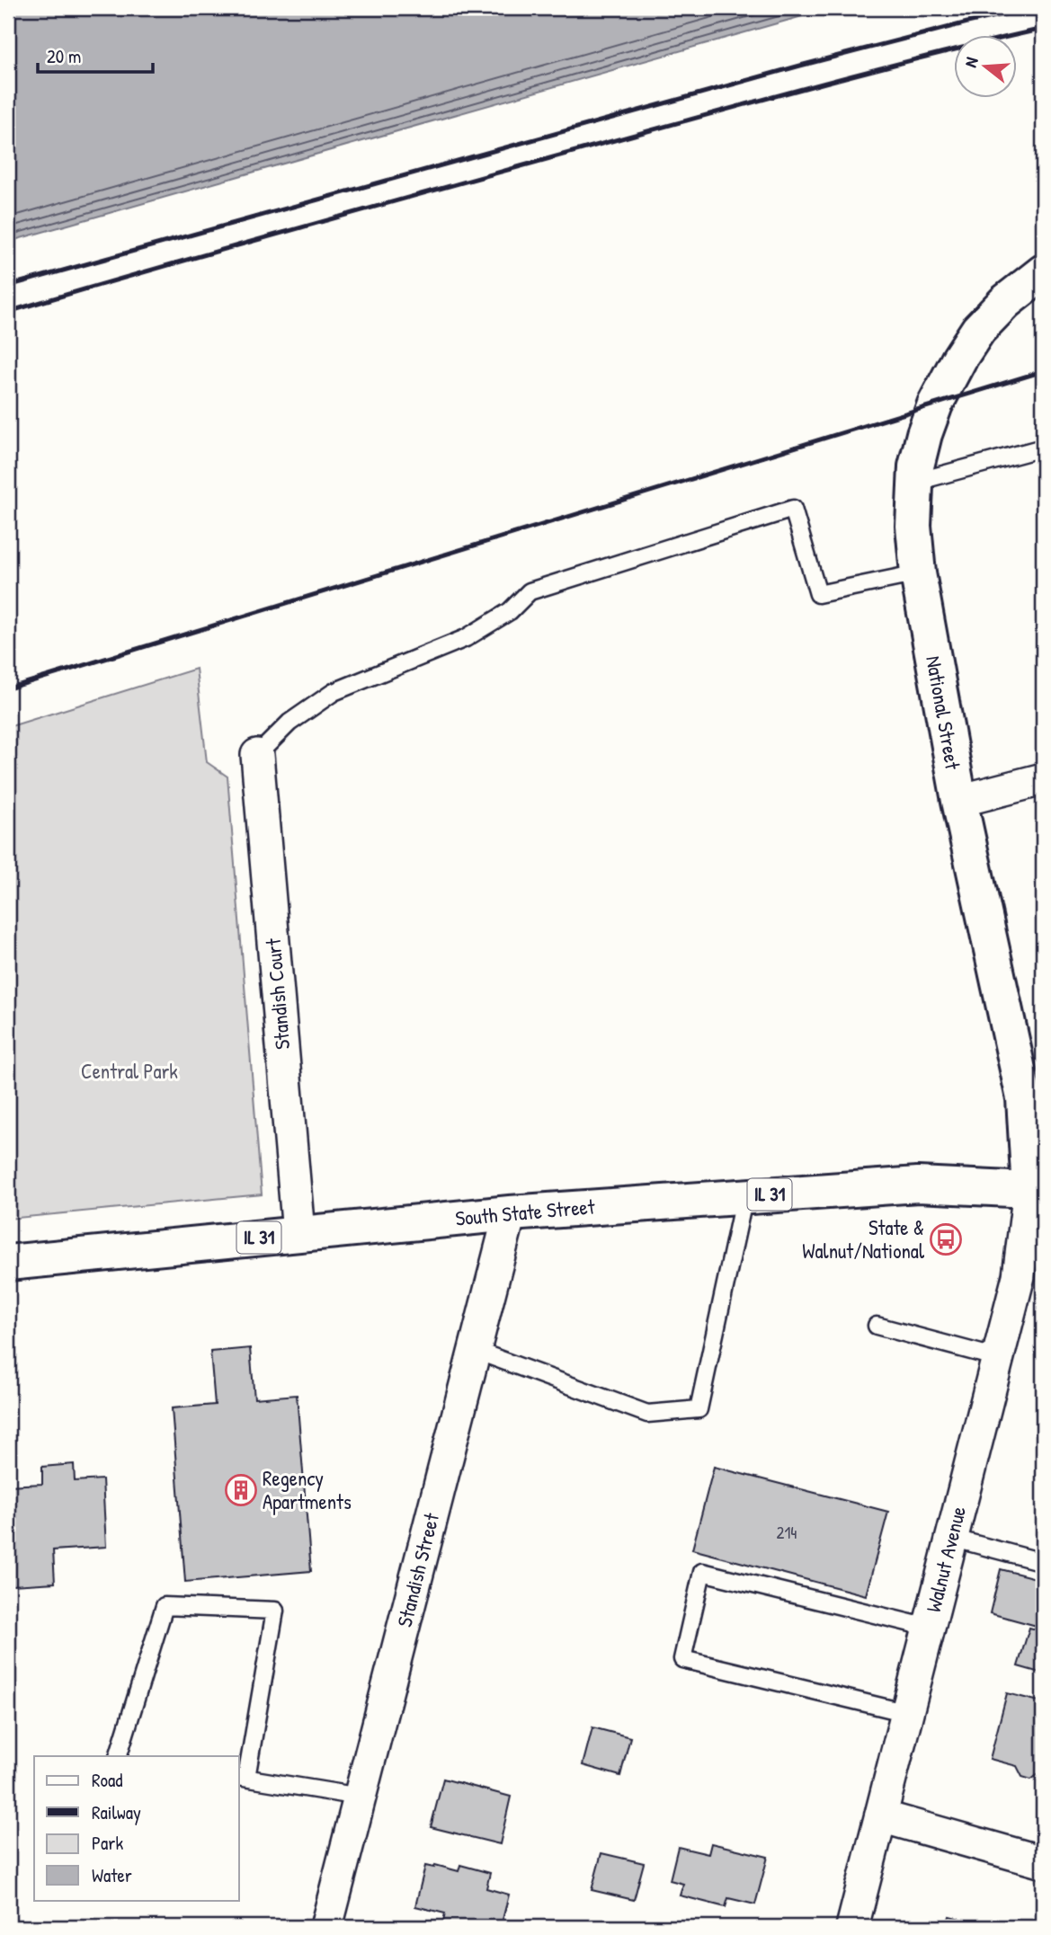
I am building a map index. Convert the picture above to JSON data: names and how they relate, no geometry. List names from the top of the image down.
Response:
{
  "streets": {
    "main road": ["National Street", "IL 31", "South State Street"],
    "street": ["Standish Court", "Walnut Avenue", "Standish Street"]
  },
  "crossings": [
    ["National Street", "South State Street"],
    ["National Street", "Walnut Avenue"],
    ["Standish Court", "South State Street"],
    ["South State Street", "Walnut Avenue"],
    ["South State Street", "Standish Street"]
  ],
  "parks": ["Central Park"],
  "places": {
    "bus stop": ["State & Walnut/National"],
    "building": ["Regency Apartments"]
  },
  "house_numbers": ["214"],
  "legend": [
    "Road",
    "Railway",
    "Park",
    "Water"
  ],
  "scale_bar": "20 m",
  "north": "left"
}
